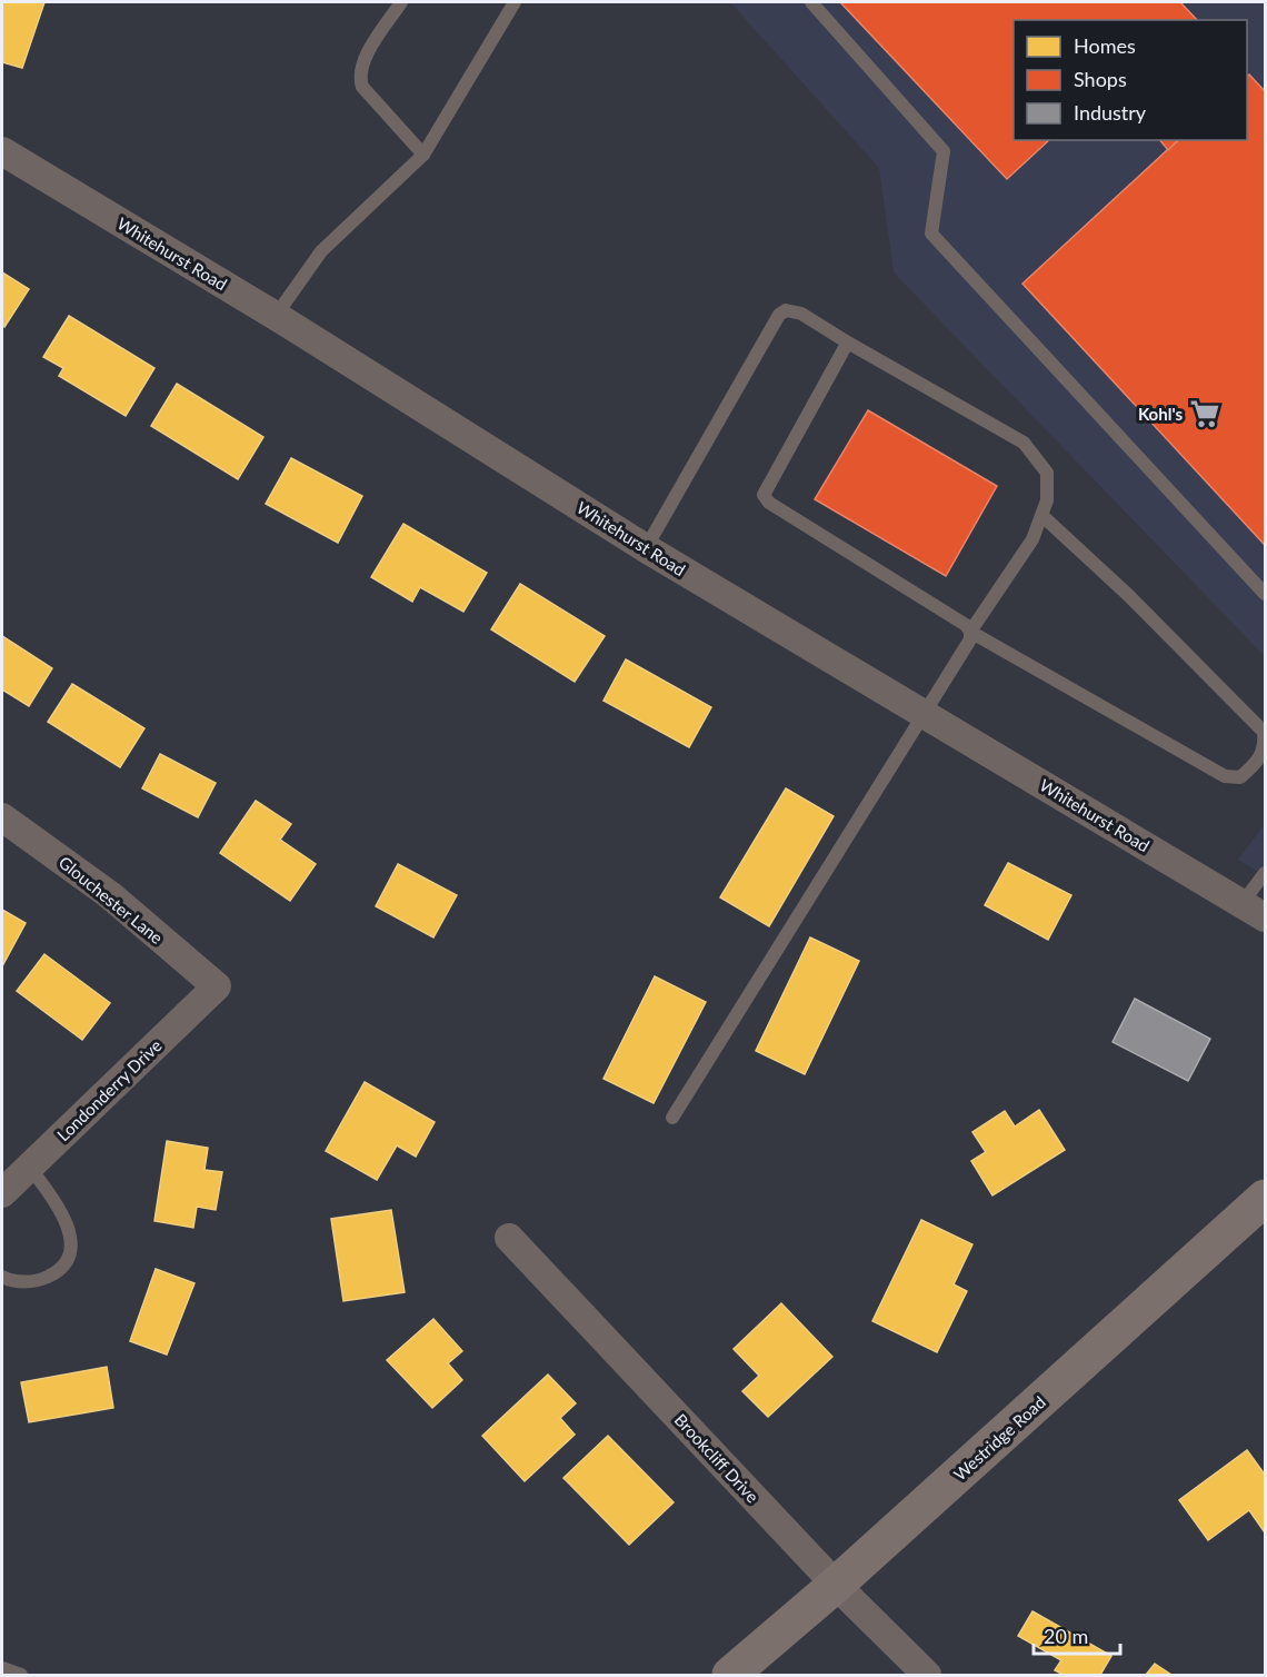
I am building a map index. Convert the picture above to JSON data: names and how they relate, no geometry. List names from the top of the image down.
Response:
{
  "streets": {
    "main road": ["Westridge Road"],
    "street": [
      "Whitehurst Road",
      "Glouchester Lane",
      "Londonderry Drive",
      "Brookcliff Drive"
    ]
  },
  "crossings": [
    ["Glouchester Lane", "Londonderry Drive"],
    ["Westridge Road", "Brookcliff Drive"]
  ],
  "places": {
    "supermarket": ["Kohl's"]
  },
  "legend": ["Homes", "Shops", "Industry"],
  "scale_bar": "20 m"
}
